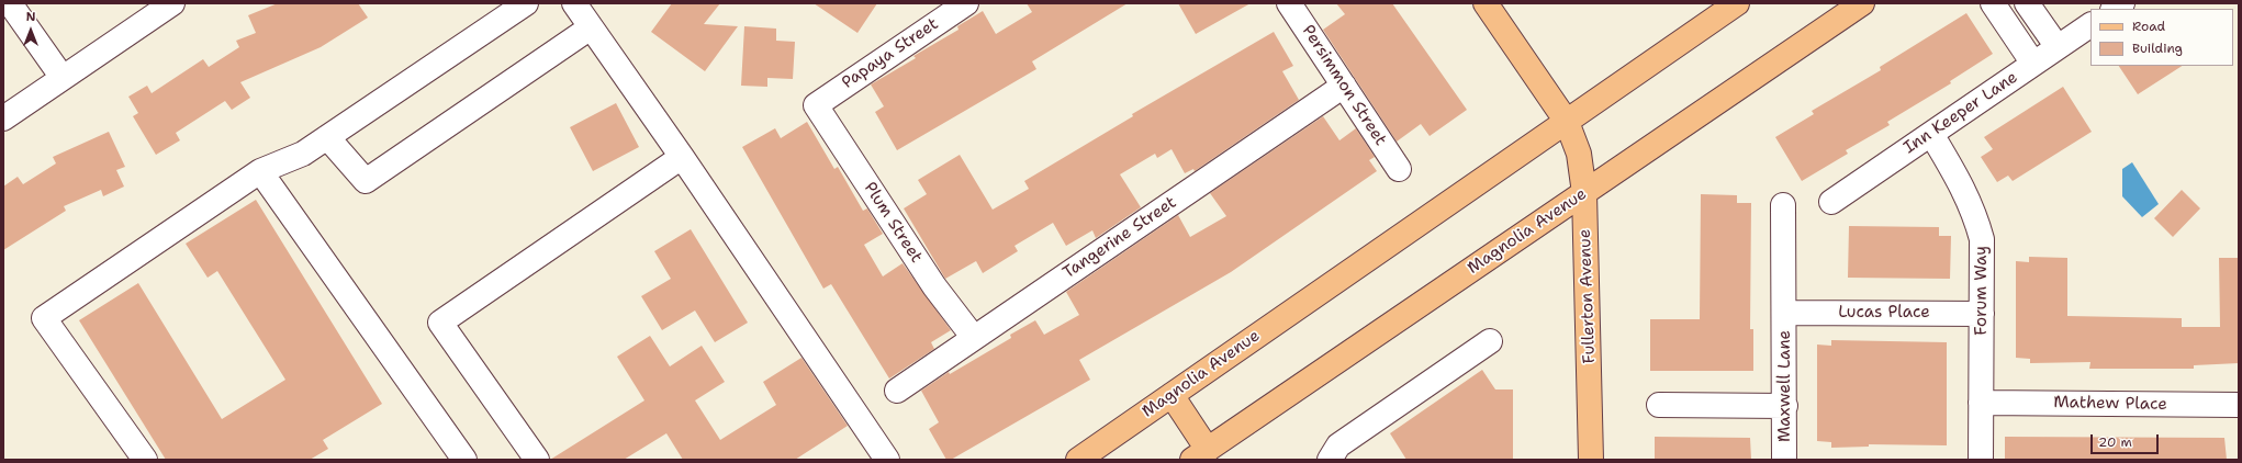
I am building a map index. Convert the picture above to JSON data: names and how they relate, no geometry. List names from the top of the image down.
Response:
{
  "streets": {
    "main road": ["Magnolia Avenue", "Fullerton Avenue"],
    "street": [
      "Papaya Street",
      "Persimmon Street",
      "Inn Keeper Lane",
      "Plum Street",
      "Tangerine Street",
      "Forum Way",
      "Lucas Place",
      "Maxwell Lane",
      "Mathew Place"
    ]
  },
  "crossings": [
    ["Papaya Street", "Plum Street"],
    ["Persimmon Street", "Tangerine Street"],
    ["Inn Keeper Lane", "Forum Way"],
    ["Plum Street", "Tangerine Street"],
    ["Magnolia Avenue", "Fullerton Avenue"],
    ["Forum Way", "Lucas Place"],
    ["Forum Way", "Mathew Place"],
    ["Lucas Place", "Maxwell Lane"]
  ],
  "legend": ["Road", "Building"],
  "scale_bar": "20 m",
  "north": "top"
}
